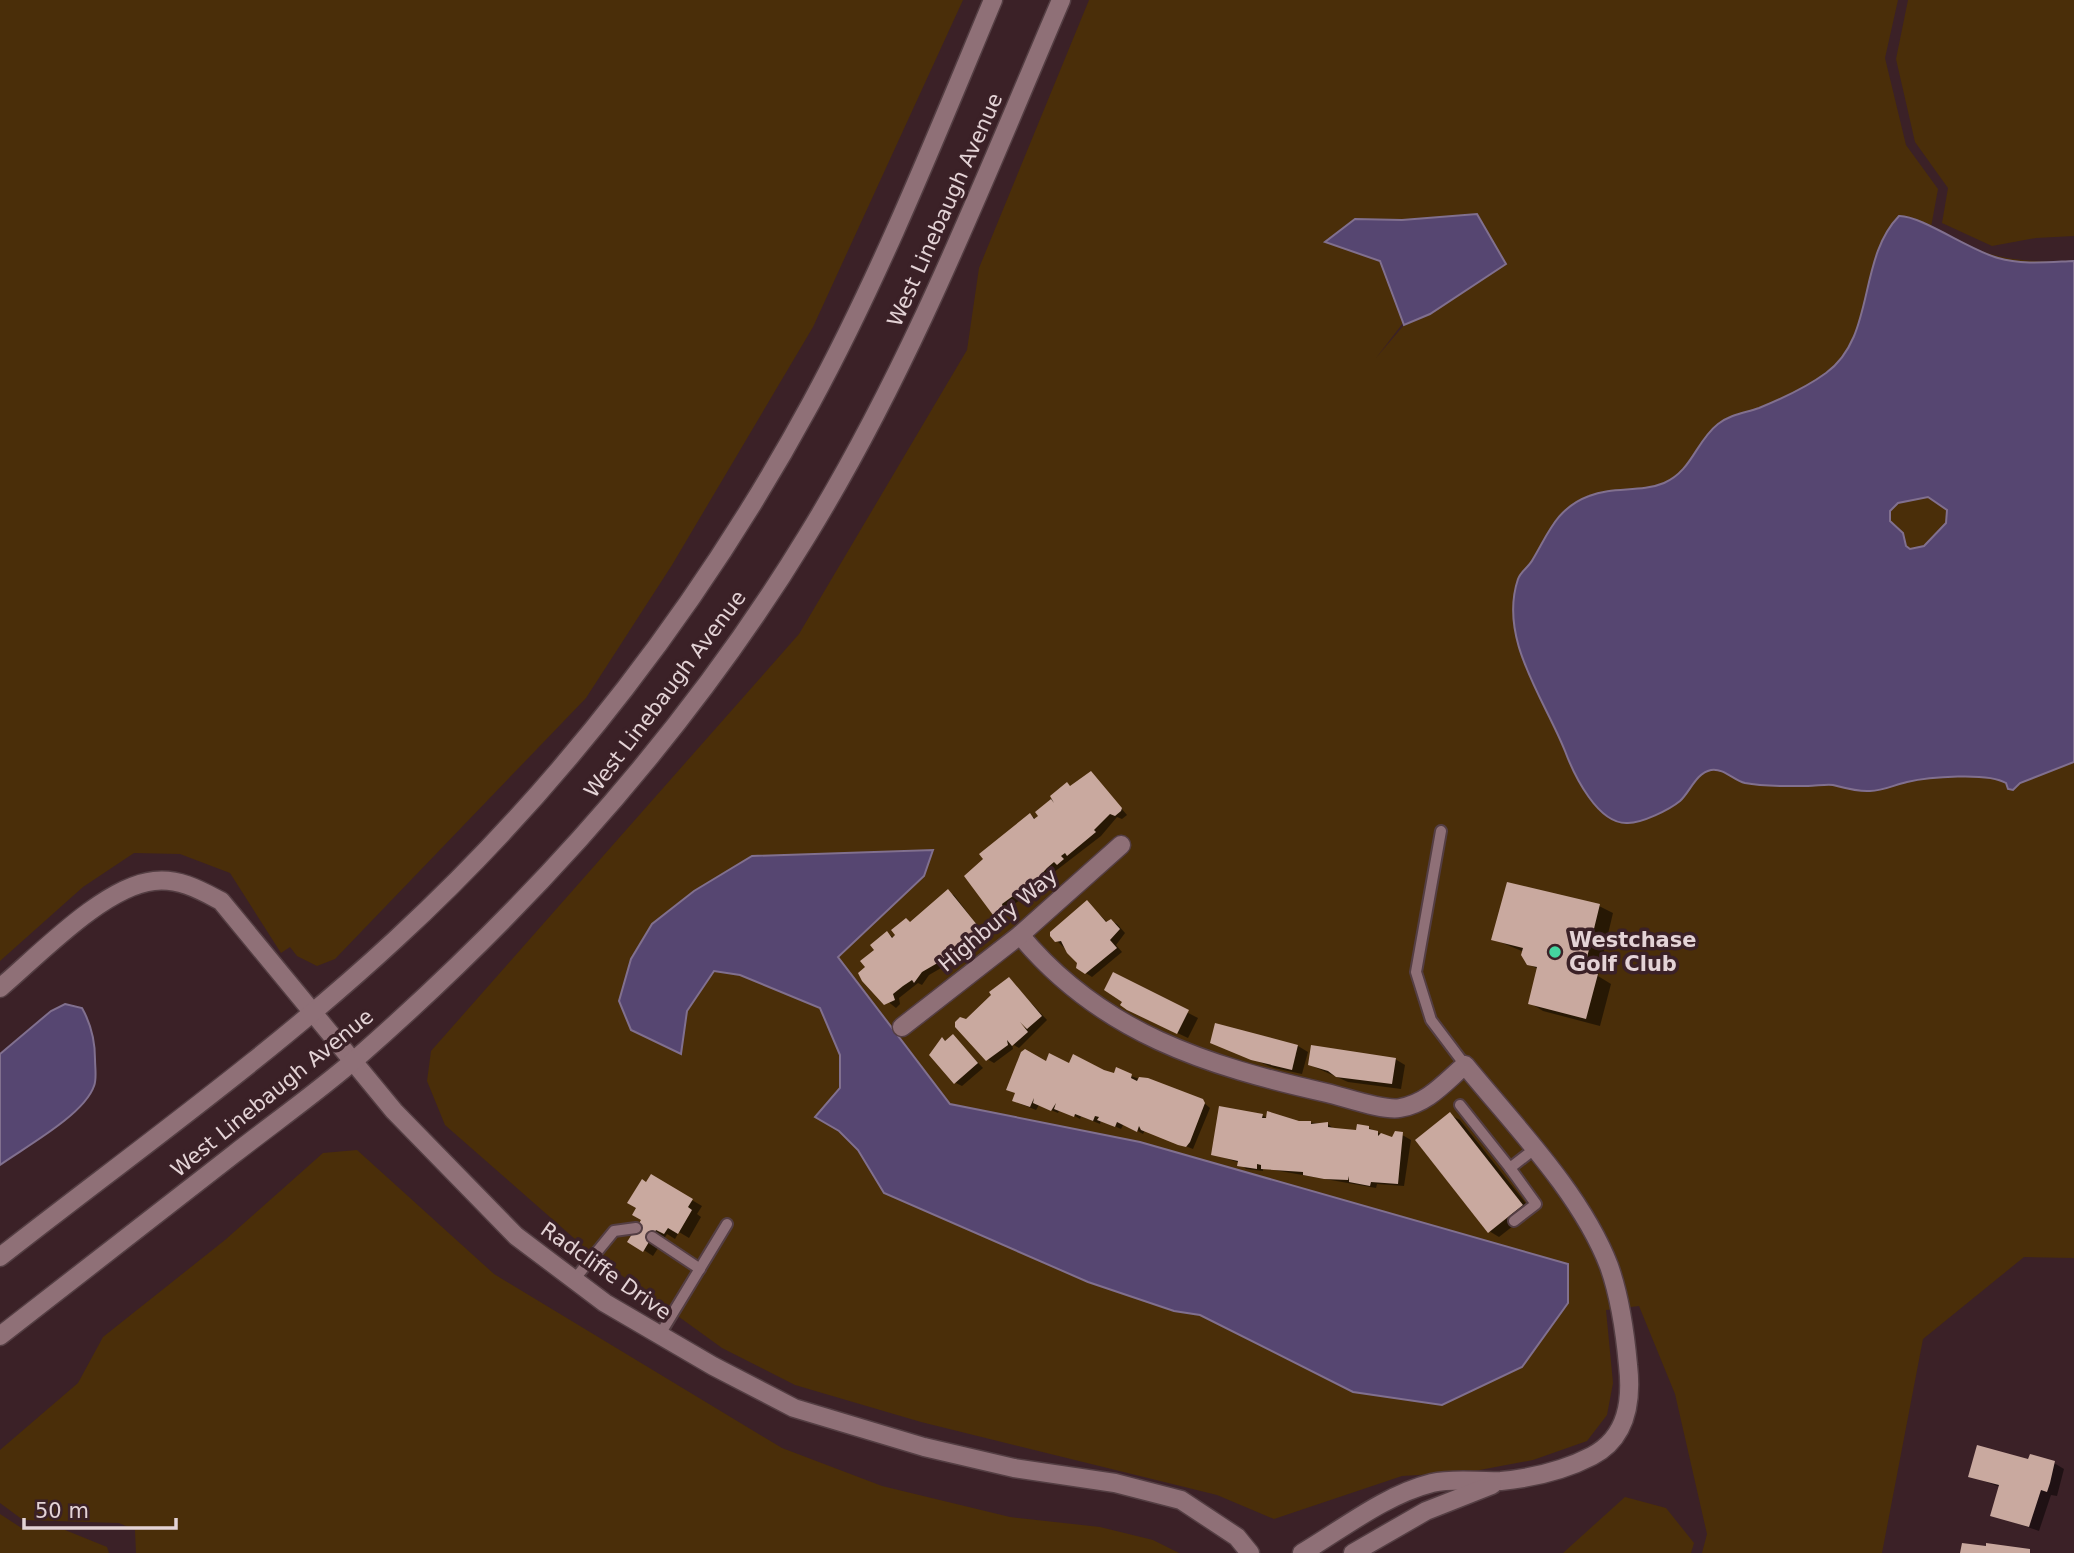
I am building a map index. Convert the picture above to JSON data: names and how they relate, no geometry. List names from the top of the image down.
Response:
{
  "streets": {
    "main road": ["West Linebaugh Avenue", "Highbury Way", "Radcliffe Drive"]
  },
  "crossings": [
    ["West Linebaugh Avenue", "Radcliffe Drive"]
  ],
  "places": ["Westchase Golf Club"],
  "scale_bar": "50 m"
}
